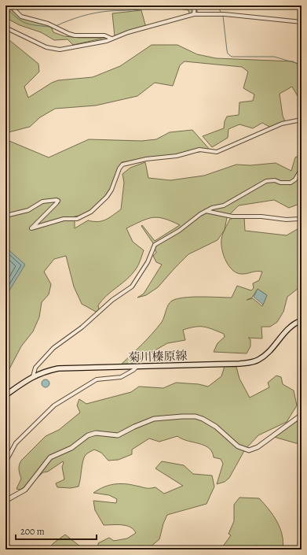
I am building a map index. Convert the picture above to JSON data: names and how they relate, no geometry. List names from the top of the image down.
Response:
{
  "streets": {
    "main road": ["菊川榛原線"]
  },
  "scale_bar": "200 m"
}
